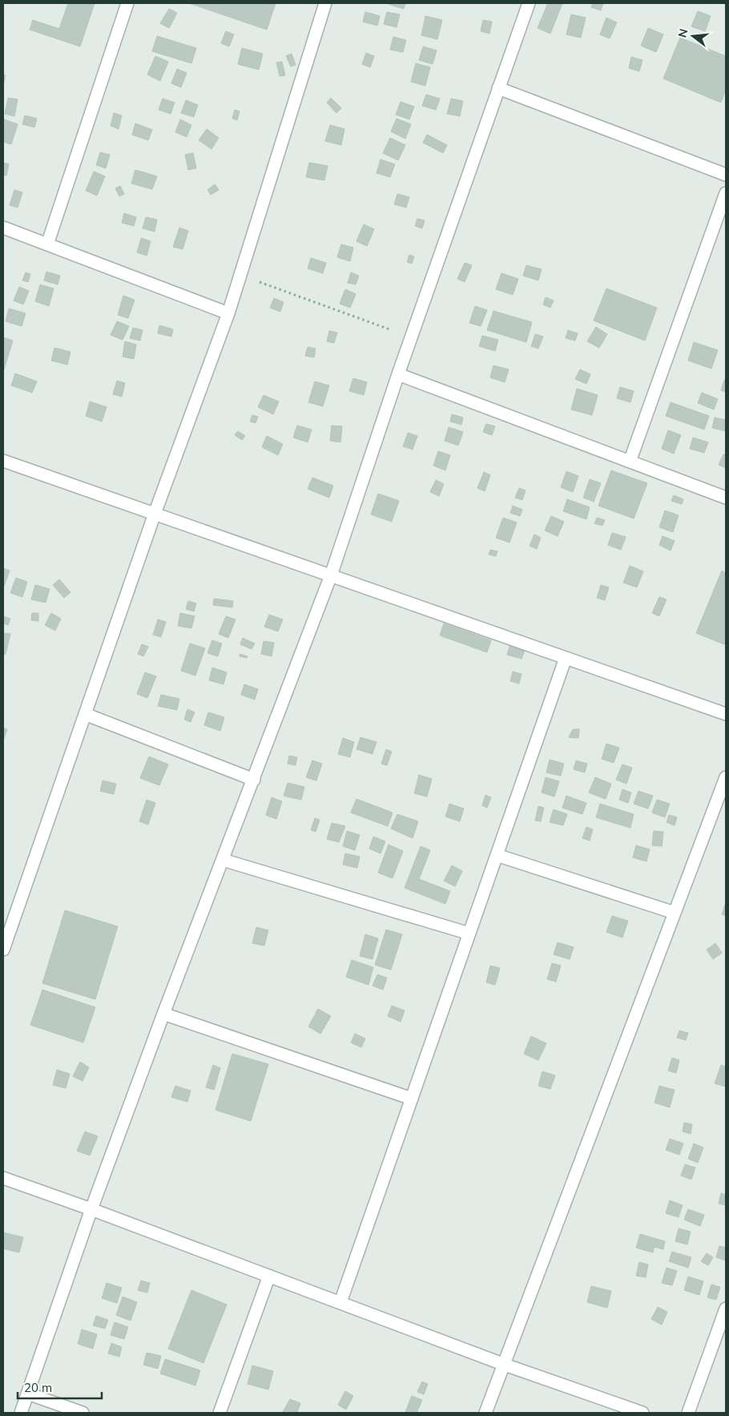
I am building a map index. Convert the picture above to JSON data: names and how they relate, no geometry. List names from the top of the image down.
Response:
{
  "scale_bar": "20 m",
  "north": "left"
}
